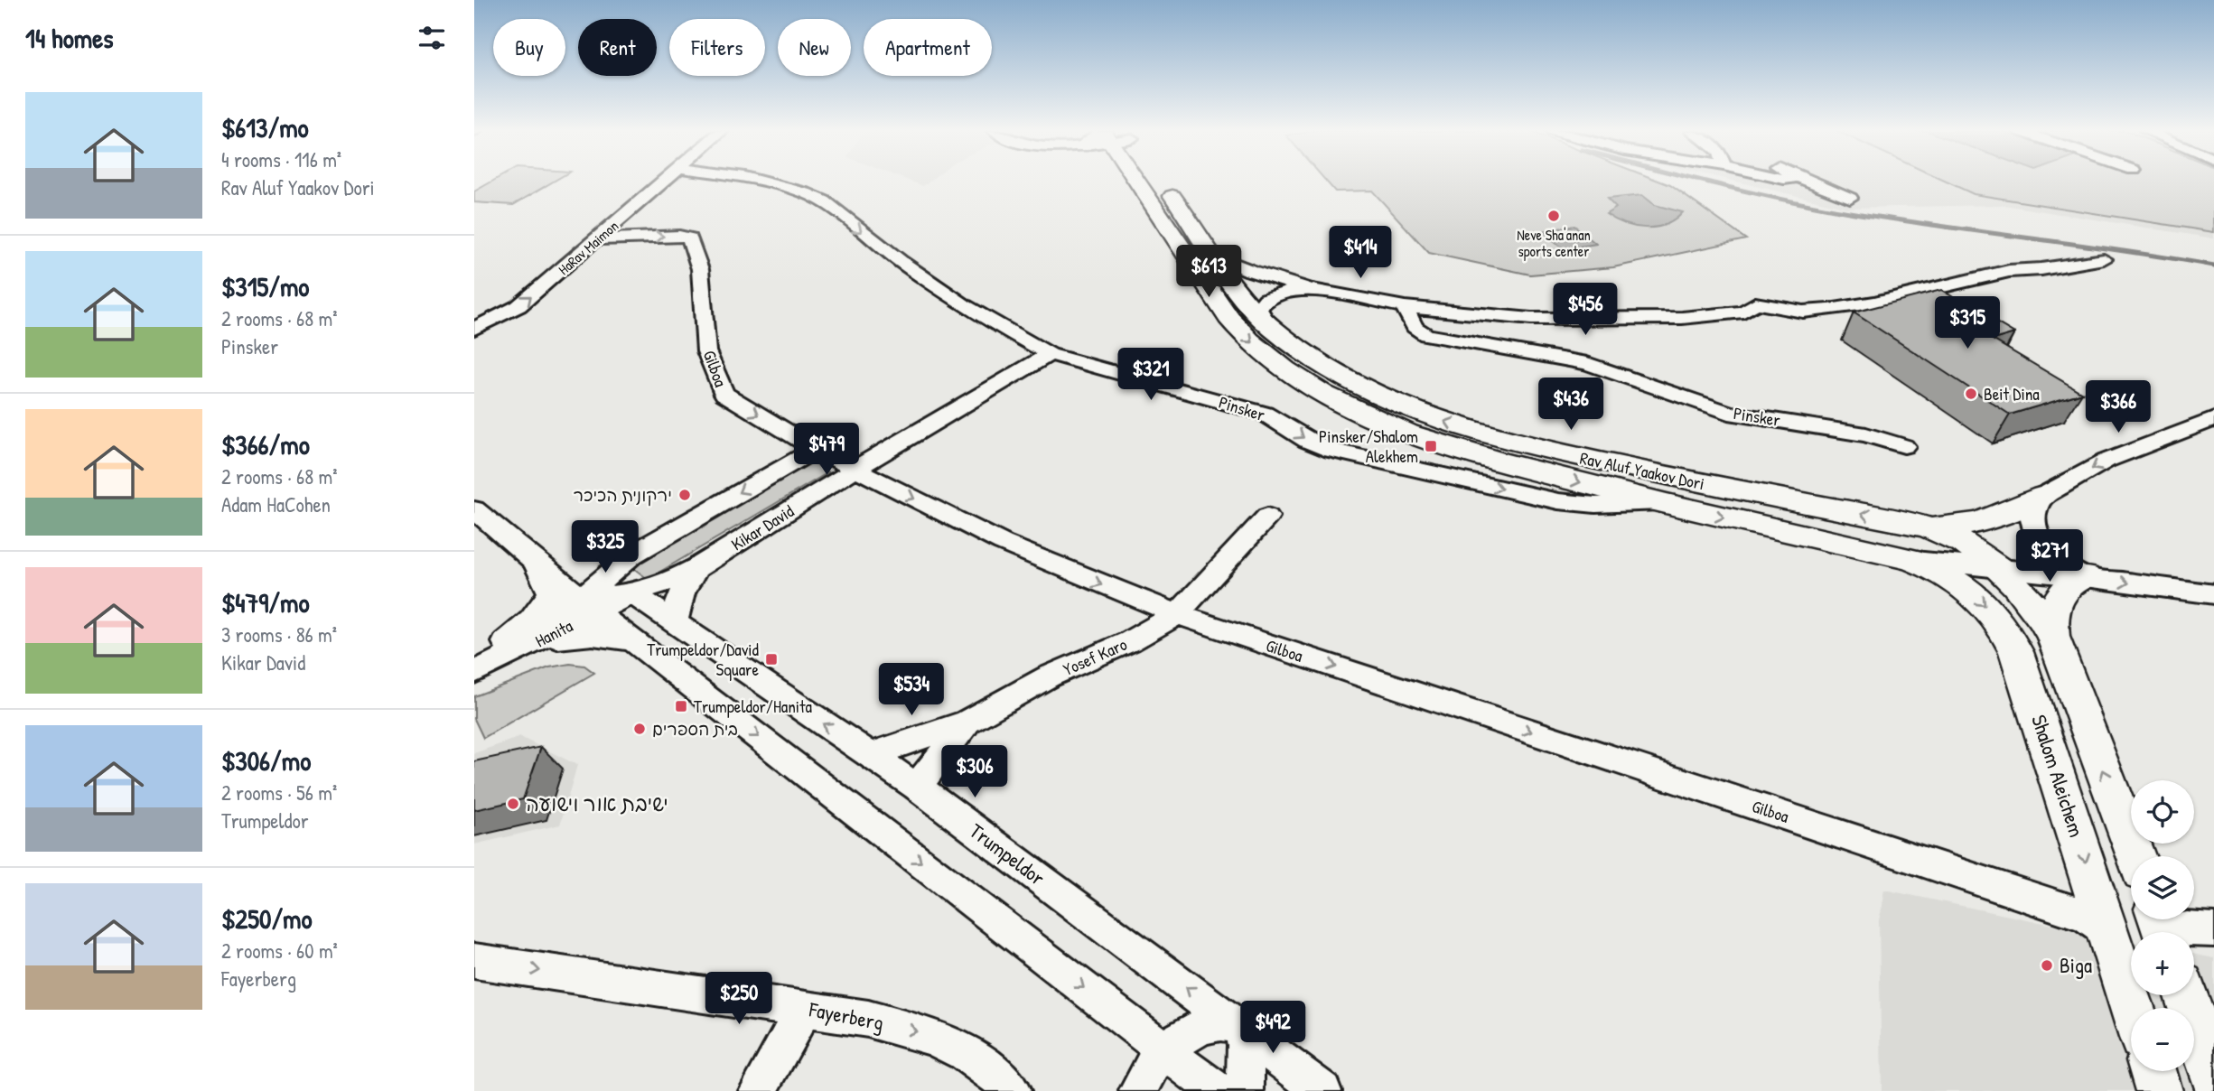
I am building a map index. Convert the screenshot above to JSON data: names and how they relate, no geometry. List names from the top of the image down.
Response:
{
  "streets": {
    "main road": ["Rav Aluf Yaakov Dori", "Shalom Aleichem"],
    "street": [
      "HaRav Maimon",
      "Gilboa",
      "Pinsker",
      "Kikar David",
      "Hanita",
      "Yosef Karo",
      "Trumpeldor",
      "Fayerberg"
    ]
  },
  "crossings": [
    ["HaRav Maimon", "Gilboa"],
    ["Gilboa", "Kikar David"],
    ["Gilboa", "Yosef Karo"],
    ["Gilboa", "Shalom Aleichem"],
    ["Pinsker", "Rav Aluf Yaakov Dori"],
    ["Pinsker", "Kikar David"],
    ["Rav Aluf Yaakov Dori", "Shalom Aleichem"],
    ["Kikar David", "Hanita"],
    ["Kikar David", "Trumpeldor"],
    ["Hanita", "Trumpeldor"],
    ["Yosef Karo", "Trumpeldor"]
  ],
  "one_way": ["HaRav Maimon", "Gilboa"],
  "places": {
    "other": [
      "Neve Sha'anan sports center",
      "Beit Dina",
      "ירקונית הכיכר",
      "בית הספרים",
      "ישיבת אור וישועה",
      "Biga"
    ],
    "transit": ["Pinsker/Shalom Alekhem", "Trumpeldor/David Square", "Trumpeldor/Hanita"]
  },
  "page": {
    "heading": "14 homes",
    "chip": [
      "Buy",
      "Rent",
      "Filters",
      "New",
      "Apartment"
    ],
    "list": [
      {
        "name": "$613/mo",
        "note": "4 rooms · 116 m² · Rav Aluf Yaakov Dori"
      },
      {
        "name": "$315/mo",
        "note": "2 rooms · 68 m² · Pinsker"
      },
      {
        "name": "$366/mo",
        "note": "2 rooms · 68 m² · Adam HaCohen"
      },
      {
        "name": "$479/mo",
        "note": "3 rooms · 86 m² · Kikar David"
      },
      {
        "name": "$306/mo",
        "note": "2 rooms · 56 m² · Trumpeldor"
      },
      {
        "name": "$250/mo",
        "note": "2 rooms · 60 m² · Fayerberg"
      }
    ],
    "price": [
      "$414",
      "$613",
      "$456",
      "$315",
      "$321",
      "$436",
      "$366",
      "$479",
      "$325",
      "$271",
      "$534",
      "$306",
      "$250",
      "$492"
    ],
    "map_buttons": ["+", "−"]
  }
}
